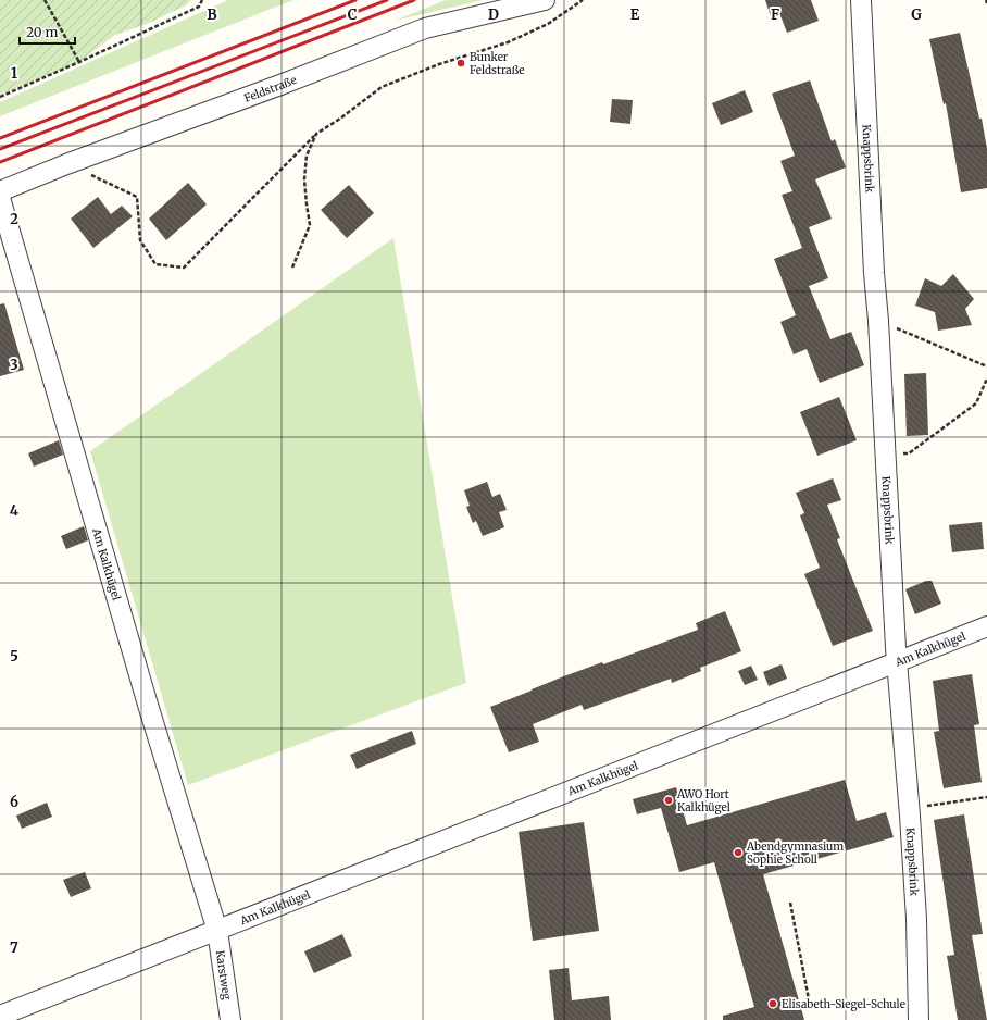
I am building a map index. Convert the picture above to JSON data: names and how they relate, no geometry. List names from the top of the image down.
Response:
{
  "streets": {
    "street": [
      "Feldstraße",
      "Knappsbrink",
      "Am Kalkhügel",
      "Karstweg"
    ]
  },
  "crossings": [
    ["Knappsbrink", "Am Kalkhügel"],
    ["Am Kalkhügel", "Karstweg"]
  ],
  "places": [
    "Bunker Feldstraße",
    "AWO Hort Kalkhügel",
    "Abendgymnasium Sophie Scholl",
    "Elisabeth-Siegel-Schule"
  ],
  "scale_bar": "20 m",
  "grid": {
    "columns": [
      "B",
      "C",
      "D",
      "E",
      "F",
      "G"
    ],
    "rows": [
      "1",
      "2",
      "3",
      "4",
      "5",
      "6",
      "7"
    ]
  }
}
